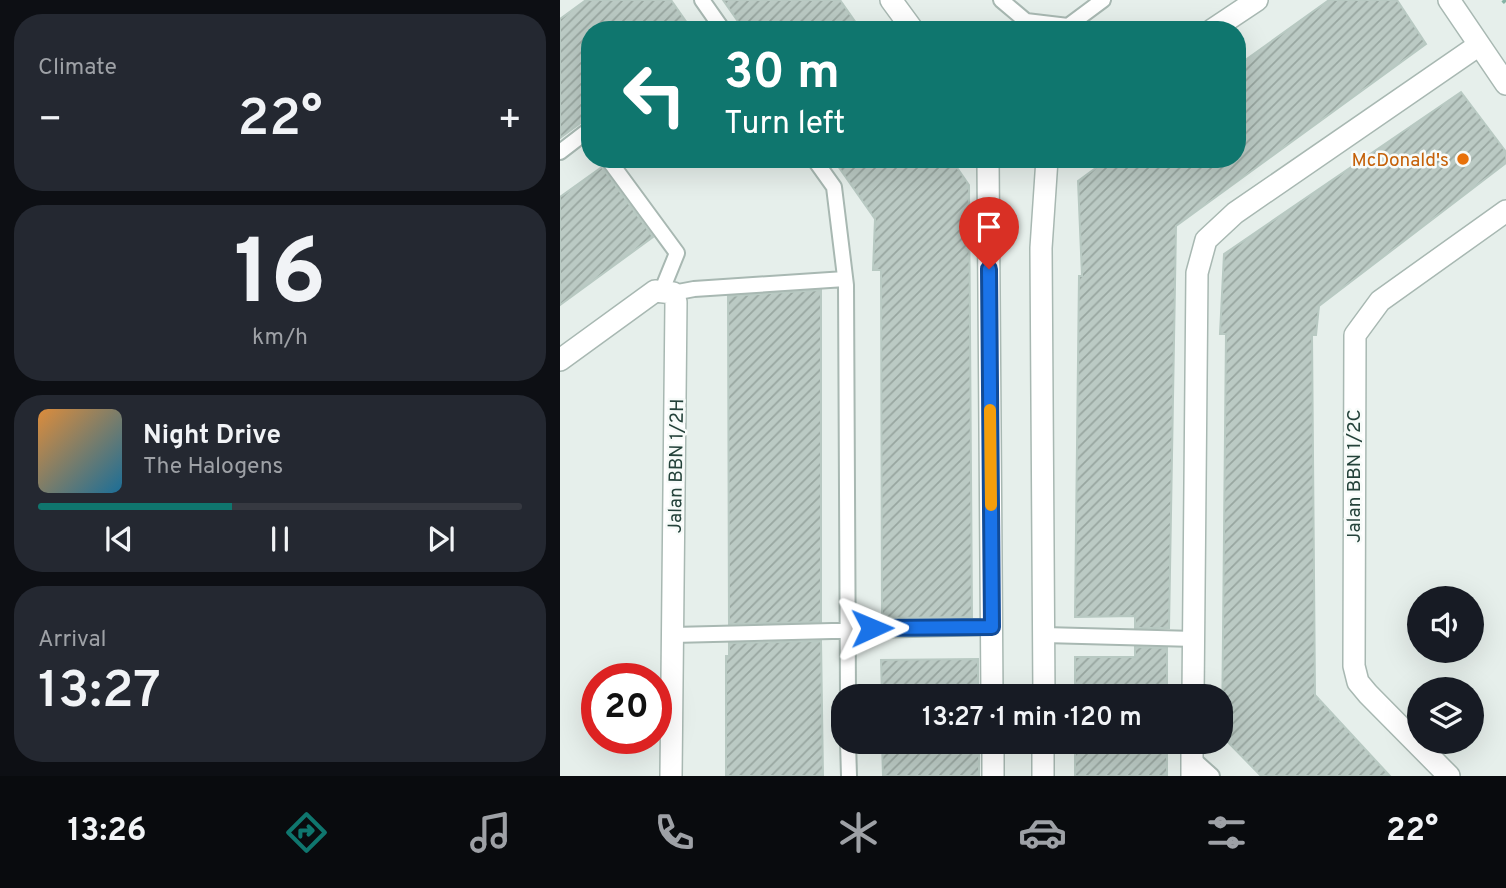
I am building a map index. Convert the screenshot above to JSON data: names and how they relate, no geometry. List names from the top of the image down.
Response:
{
  "streets": {
    "street": ["Jalan BBN 1/2H", "Jalan BBN 1/2C"]
  },
  "places": ["McDonald's"],
  "page": {
    "tile": [
      "Climate",
      ["16", "km/h"],
      ["Arrival", "13:27"]
    ],
    "turn": ["30 m", "Turn left"],
    "heat": ["−", "22°", "+"],
    "song": ["Night Drive", "The Halogens"],
    "limit": "20",
    "trip": "13:27 · 1 min · 120 m",
    "tabs": ["13:26", "22°"]
  }
}
